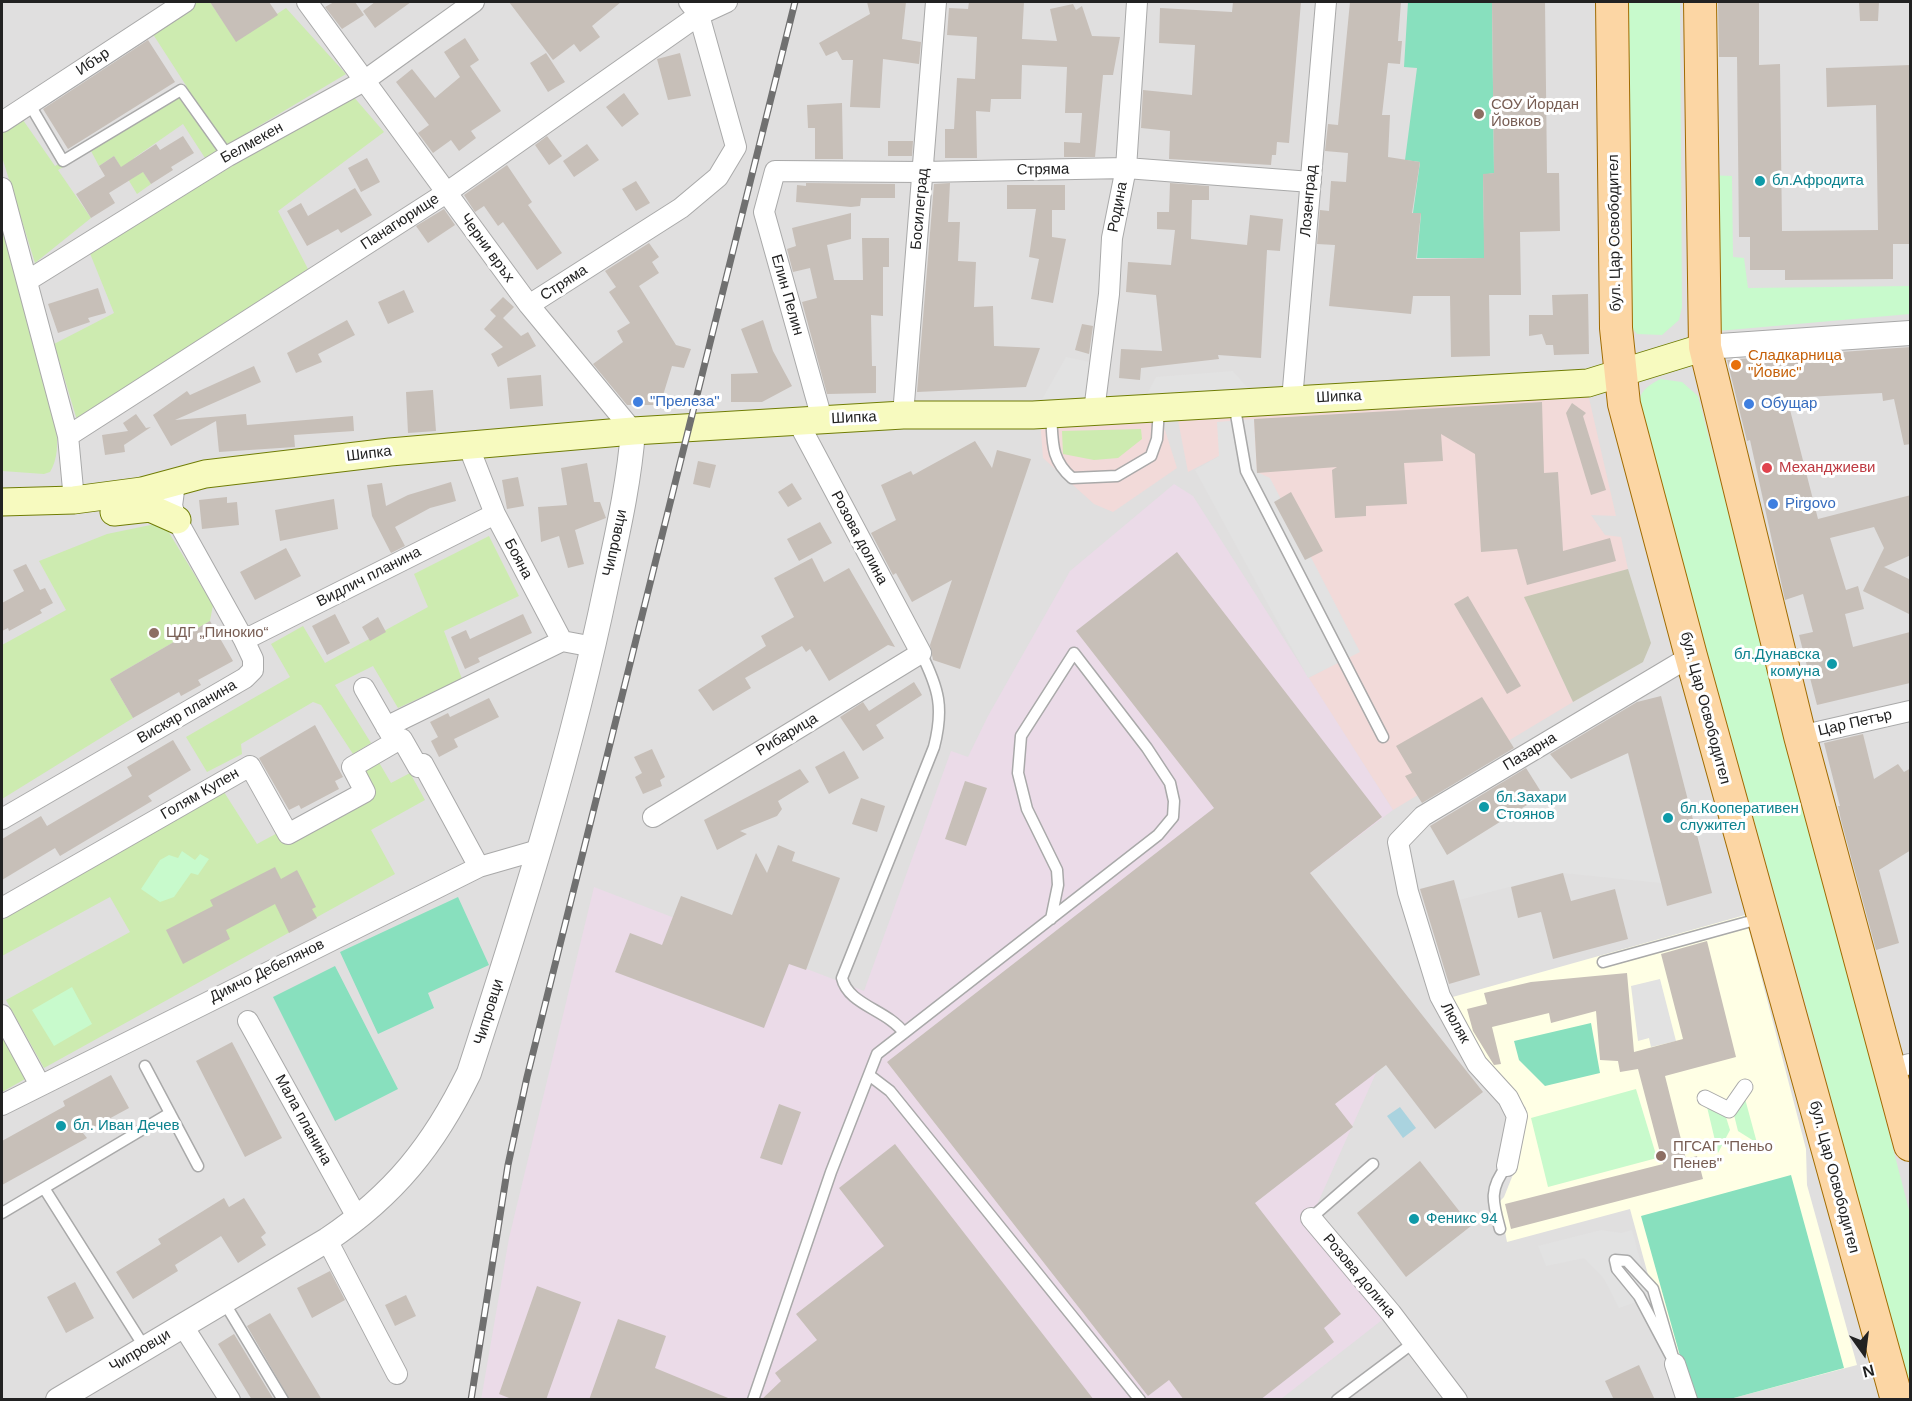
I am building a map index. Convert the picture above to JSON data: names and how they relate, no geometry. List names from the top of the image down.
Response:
{
  "streets": {
    "main road": ["бул. Цар Освободител", "Шипка"],
    "street": [
      "Ибър",
      "Белмекен",
      "Стряма",
      "Лозенград",
      "Родина",
      "Босилеград",
      "Панагюрище",
      "Черни връх",
      "Елин Пелин",
      "Розова долина",
      "Чипровци",
      "Бояна",
      "Видлич планина",
      "Вискяр планина",
      "Цар Петър",
      "Рибарица",
      "Пазарна",
      "Голям Купен",
      "Димчо Дебелянов",
      "Люляк",
      "Мала планина"
    ]
  },
  "crossings": [
    ["Белмекен", "Черни връх"],
    ["Стряма", "Лозенград"],
    ["Стряма", "Родина"],
    ["Стряма", "Босилеград"],
    ["Стряма", "Панагюрище"],
    ["Стряма", "Черни връх"],
    ["Стряма", "Елин Пелин"],
    ["Лозенград", "Шипка"],
    ["Родина", "Шипка"],
    ["Босилеград", "Шипка"],
    ["Панагюрище", "Черни връх"],
    ["бул. Цар Освободител", "Шипка"],
    ["бул. Цар Освободител", "Пазарна"],
    ["Черни връх", "Шипка"],
    ["Черни връх", "Чипровци"],
    ["Елин Пелин", "Шипка"],
    ["Елин Пелин", "Розова долина"],
    ["Шипка", "Розова долина"],
    ["Шипка", "Чипровци"],
    ["Шипка", "Бояна"],
    ["Шипка", "Вискяр планина"],
    ["Розова долина", "Рибарица"],
    ["Чипровци", "Димчо Дебелянов"],
    ["Чипровци", "Мала планина"],
    ["Бояна", "Видлич планина"],
    ["Видлич планина", "Вискяр планина"],
    ["Пазарна", "Люляк"]
  ],
  "places": [
    "СОУ Йордан Йовков",
    "бл.Афродита",
    "Сладкарница \"Йовис\"",
    "\"Прелеза\"",
    "Обущар",
    "Механджиеви",
    "Pirgovo",
    "ЦДГ „Пинокио“",
    "бл.Дунавска комуна",
    "бл.Захари Стоянов",
    "бл.Кооперативен служител",
    "бл. Иван Дечев",
    "ПГСАГ \"Пеньо Пенев\"",
    "Феникс 94"
  ],
  "north": "bottom"
}
